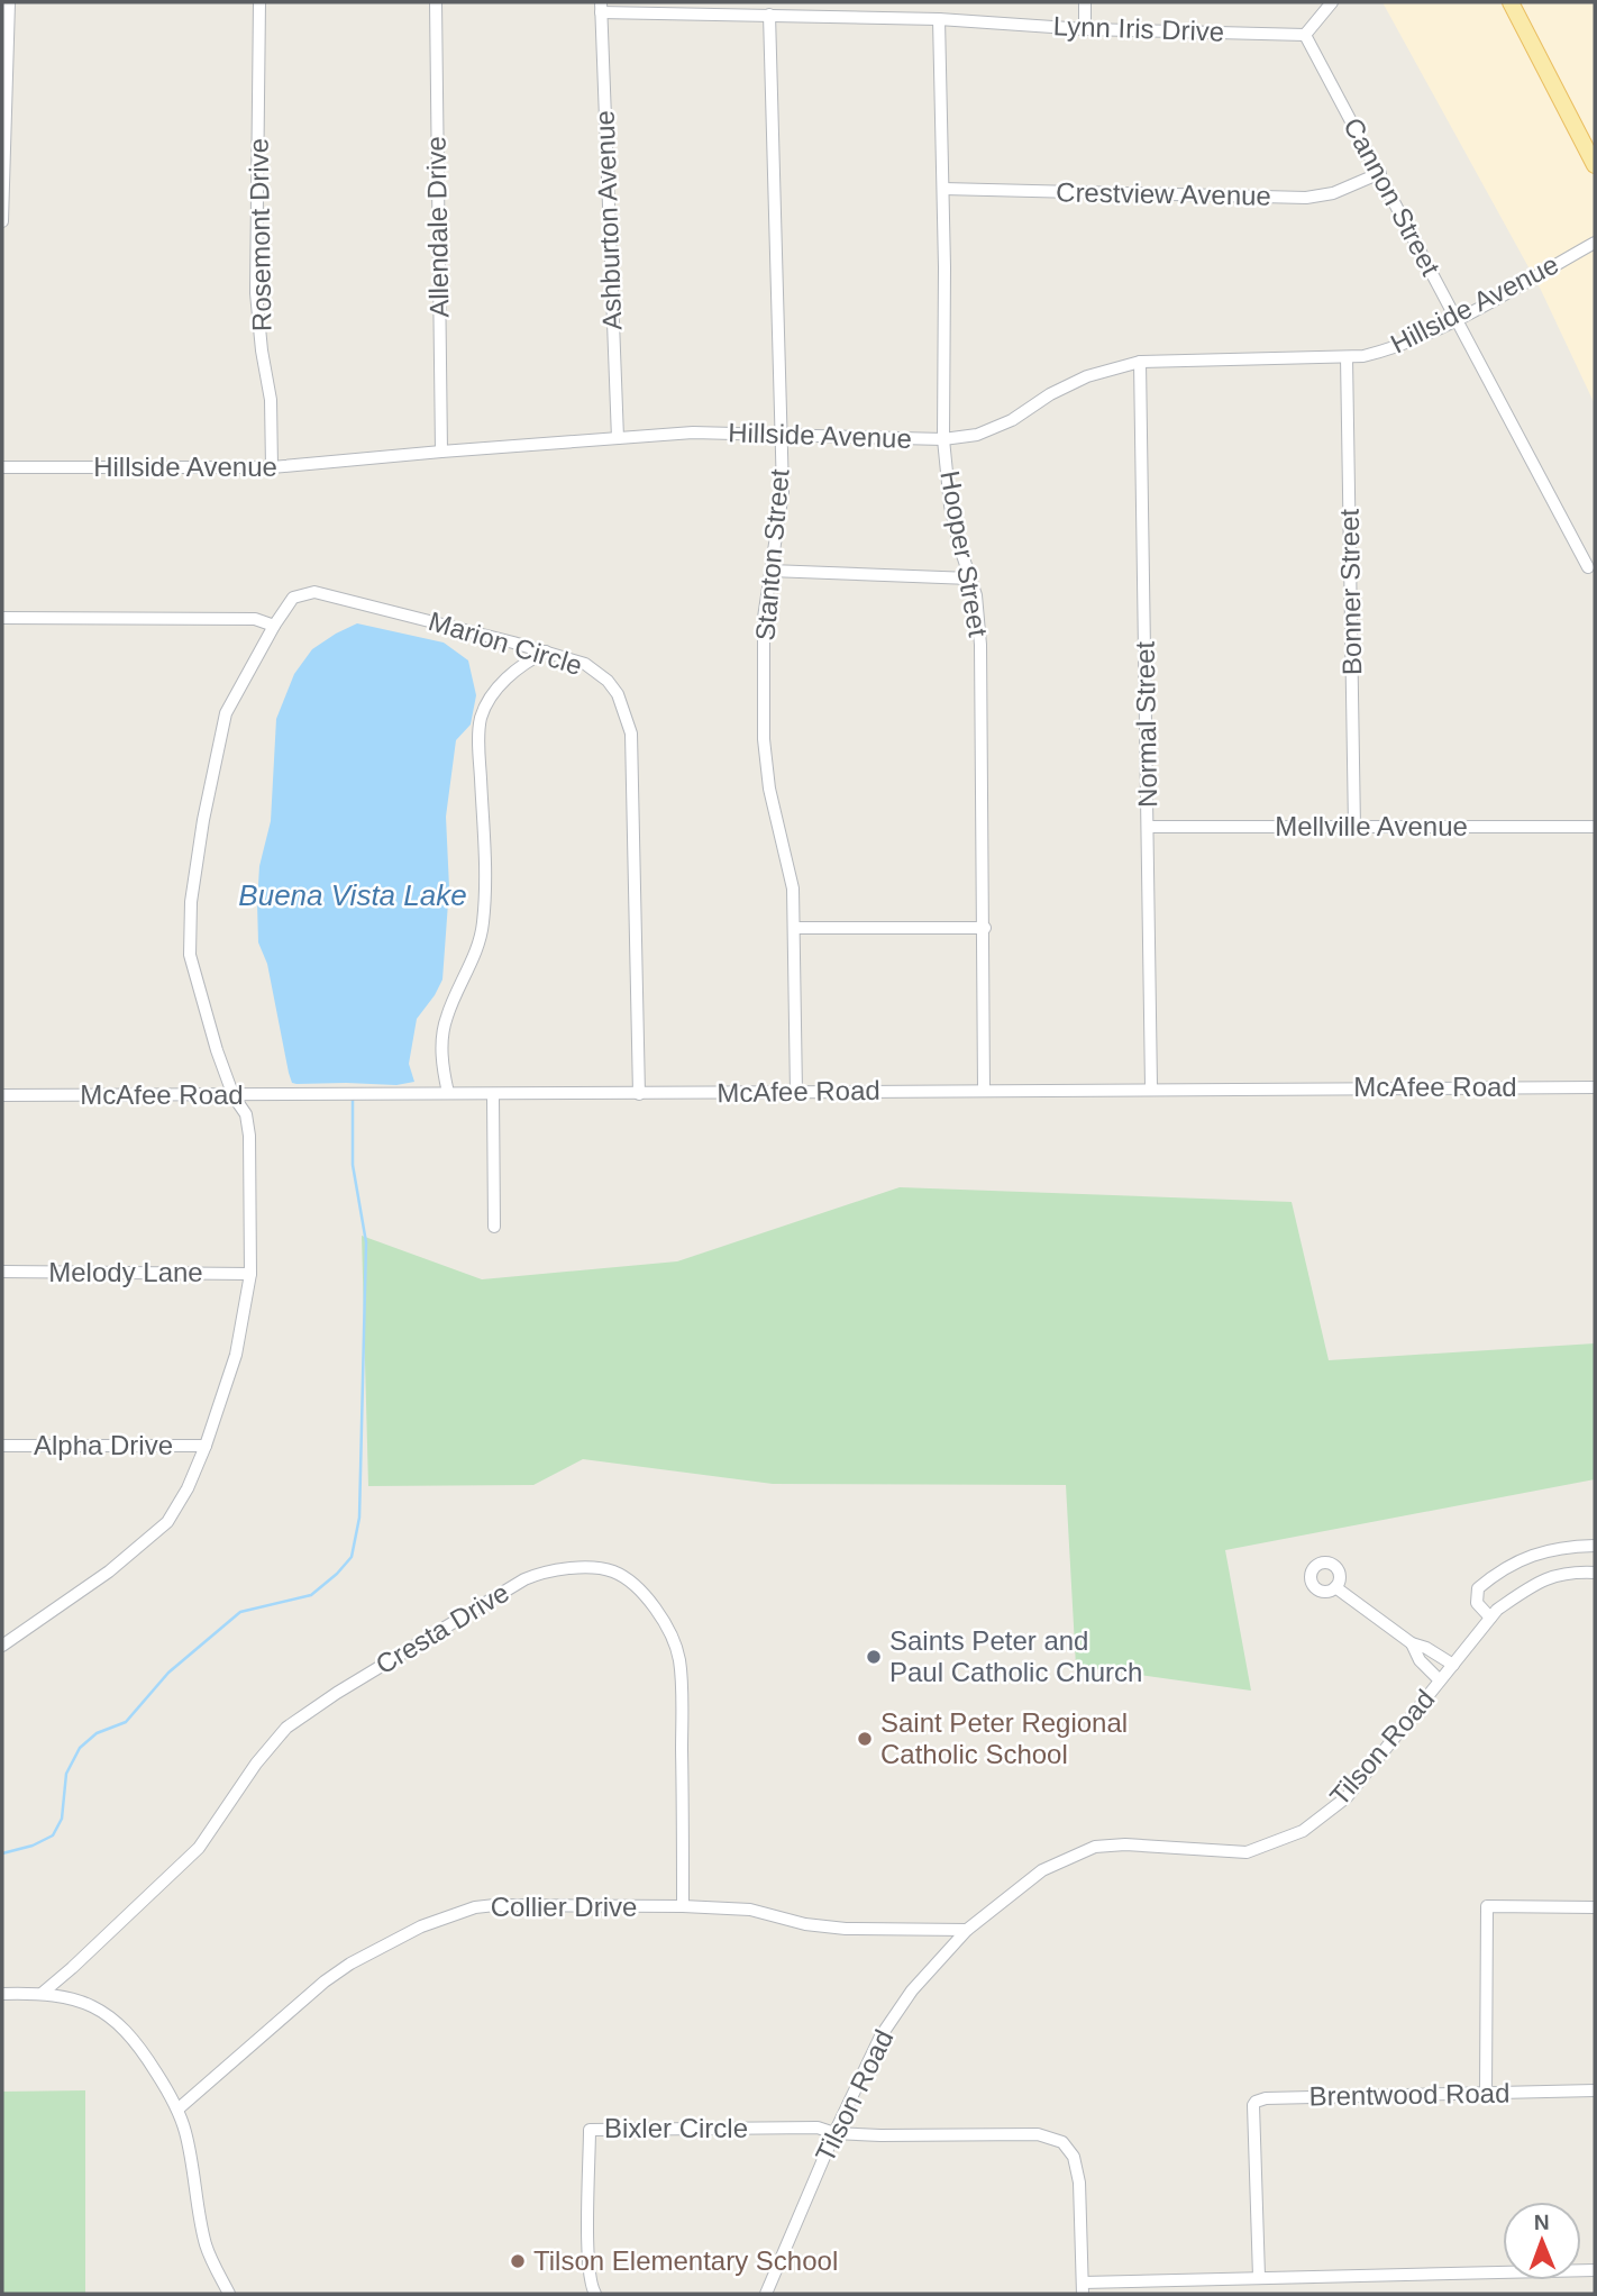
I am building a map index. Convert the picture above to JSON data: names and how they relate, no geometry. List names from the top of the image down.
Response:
{
  "streets": {
    "street": [
      "Lynn Iris Drive",
      "Crestview Avenue",
      "Cannon Street",
      "Ashburton Avenue",
      "Allendale Drive",
      "Rosemont Drive",
      "Hillside Avenue",
      "Hooper Street",
      "Stanton Street",
      "Bonner Street",
      "Marion Circle",
      "Normal Street",
      "Mellville Avenue",
      "McAfee Road",
      "Melody Lane",
      "Alpha Drive",
      "Cresta Drive",
      "Tilson Road",
      "Collier Drive",
      "Brentwood Road",
      "Bixler Circle"
    ]
  },
  "crossings": [
    ["Lynn Iris Drive", "Cannon Street"],
    ["Lynn Iris Drive", "Ashburton Avenue"],
    ["Lynn Iris Drive", "Hooper Street"],
    ["Lynn Iris Drive", "Stanton Street"],
    ["Crestview Avenue", "Cannon Street"],
    ["Crestview Avenue", "Hooper Street"],
    ["Cannon Street", "Hillside Avenue"],
    ["Ashburton Avenue", "Hillside Avenue"],
    ["Allendale Drive", "Hillside Avenue"],
    ["Rosemont Drive", "Hillside Avenue"],
    ["Hillside Avenue", "Hooper Street"],
    ["Hillside Avenue", "Stanton Street"],
    ["Hillside Avenue", "Bonner Street"],
    ["Hillside Avenue", "Normal Street"],
    ["Hooper Street", "McAfee Road"],
    ["Stanton Street", "McAfee Road"],
    ["Bonner Street", "Mellville Avenue"],
    ["Marion Circle", "McAfee Road"],
    ["Marion Circle", "Melody Lane"],
    ["Marion Circle", "Alpha Drive"],
    ["Normal Street", "Mellville Avenue"],
    ["Normal Street", "McAfee Road"],
    ["Cresta Drive", "Collier Drive"],
    ["Tilson Road", "Collier Drive"],
    ["Tilson Road", "Bixler Circle"]
  ],
  "water": ["Buena Vista Lake"],
  "places": ["Saints Peter and Paul Catholic Church", "Saint Peter Regional Catholic School", "Tilson Elementary School"],
  "north": "top"
}
